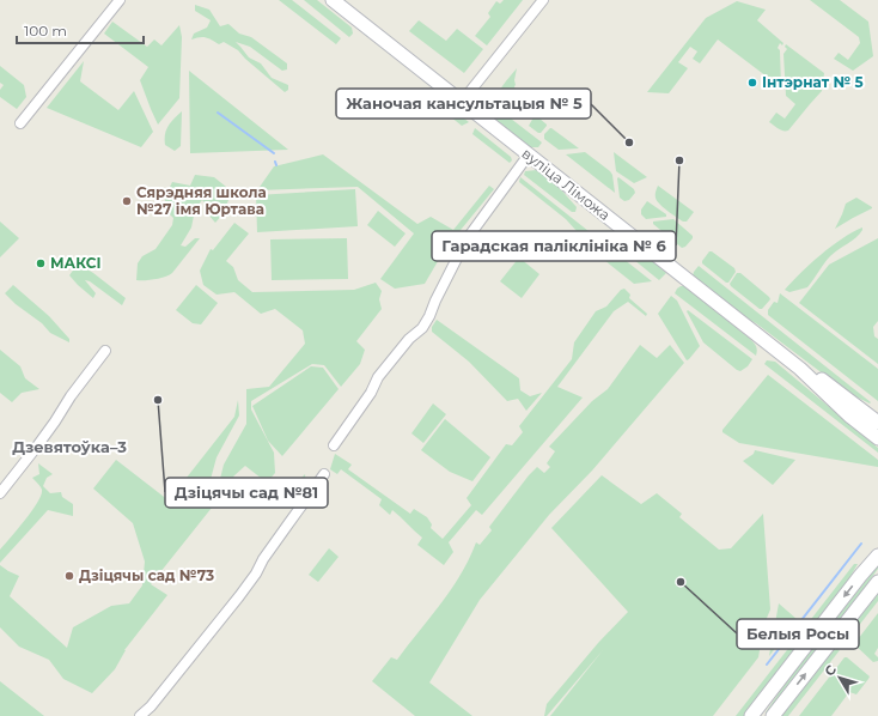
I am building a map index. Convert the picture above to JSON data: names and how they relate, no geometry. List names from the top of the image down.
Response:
{
  "streets": {
    "street": ["вуліца Ліможа"]
  },
  "districts": ["Дзевятоўка–3"],
  "places": [
    "Інтэрнат № 5",
    "Жаночая кансультацыя № 5",
    "Гарадская паліклініка № 6",
    "Сярэдняя школа №27 імя Юртава",
    "МАКСІ",
    "Дзіцячы сад №81",
    "Дзіцячы сад №73",
    "Белыя Росы"
  ],
  "scale_bar": "100 m",
  "north": "top left"
}
